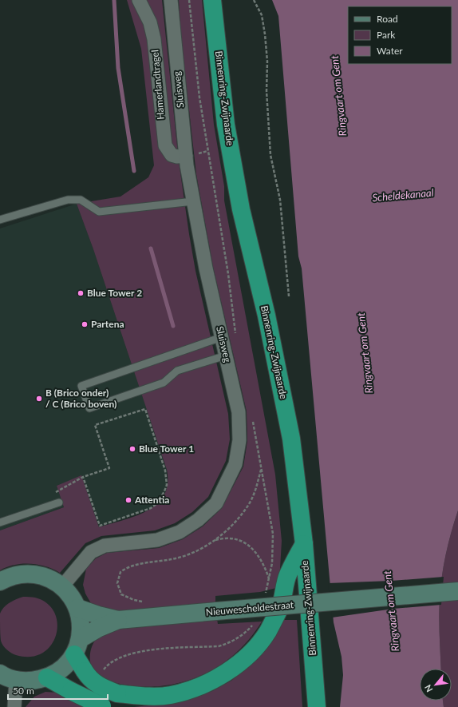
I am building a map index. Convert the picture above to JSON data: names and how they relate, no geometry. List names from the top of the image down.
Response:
{
  "streets": {
    "highway": ["Binnenring-Zwijnaarde"],
    "main road": ["Nieuwescheldestraat"],
    "street": ["Hamerlandtragel", "Sluisweg"]
  },
  "crossings": [
    ["Hamerlandtragel", "Sluisweg"]
  ],
  "water": ["Ringvaart om Gent", "Scheldekanaal"],
  "places": [
    "Blue Tower 2",
    "Partena",
    "B (Brico onder) / C (Brico boven)",
    "Blue Tower 1",
    "Attentia"
  ],
  "legend": ["Road", "Park", "Water"],
  "scale_bar": "50 m",
  "north": "bottom left"
}
